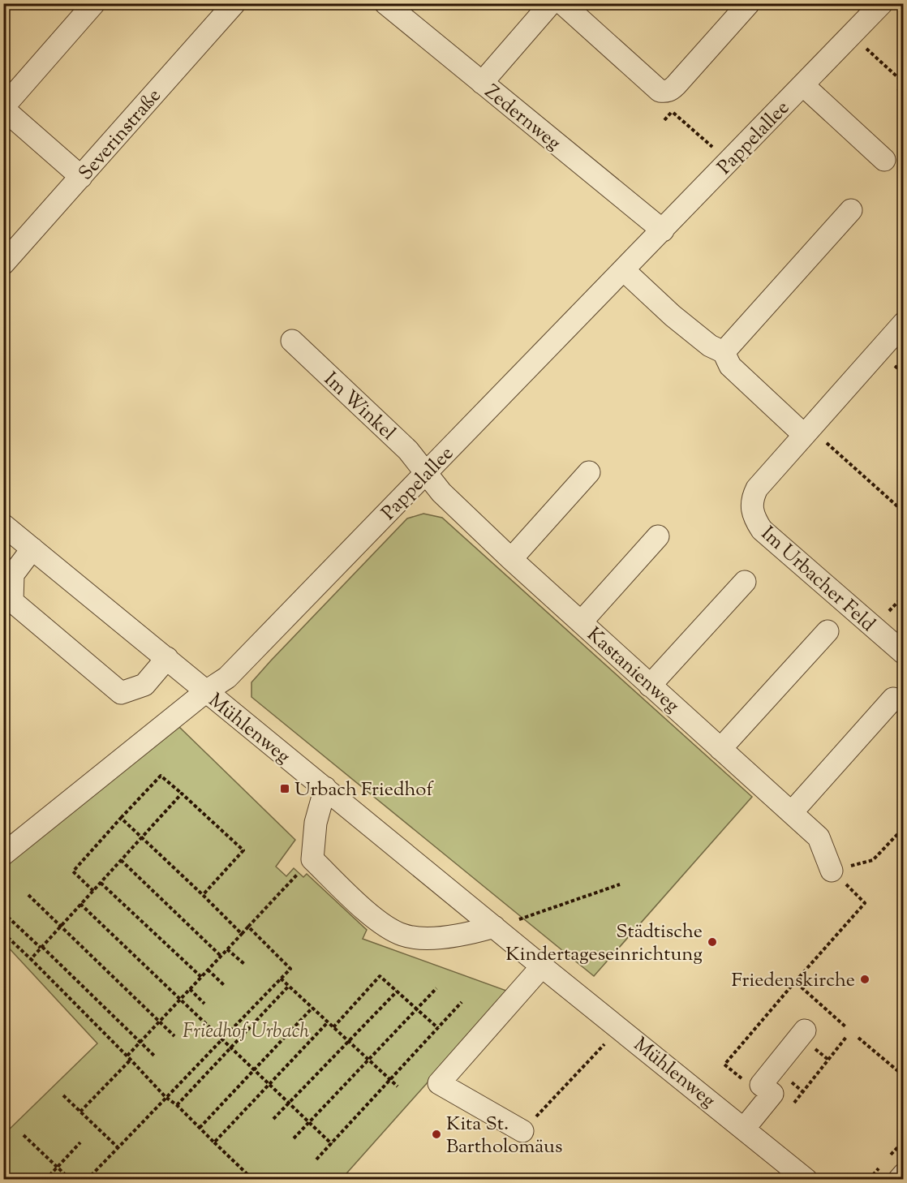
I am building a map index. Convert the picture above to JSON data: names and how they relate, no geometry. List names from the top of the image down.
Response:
{
  "streets": {
    "street": [
      "Zedernweg",
      "Severinstraße",
      "Pappelallee",
      "Im Winkel",
      "Im Urbacher Feld",
      "Kastanienweg",
      "Mühlenweg"
    ]
  },
  "crossings": [
    ["Zedernweg", "Pappelallee"],
    ["Pappelallee", "Im Winkel"],
    ["Pappelallee", "Kastanienweg"],
    ["Pappelallee", "Mühlenweg"],
    ["Im Winkel", "Kastanienweg"]
  ],
  "parks": ["Friedhof Urbach"],
  "places": {
    "transit": ["Urbach Friedhof"],
    "other": ["Städtische Kindertageseinrichtung", "Friedenskirche", "Kita St. Bartholomäus"]
  }
}
